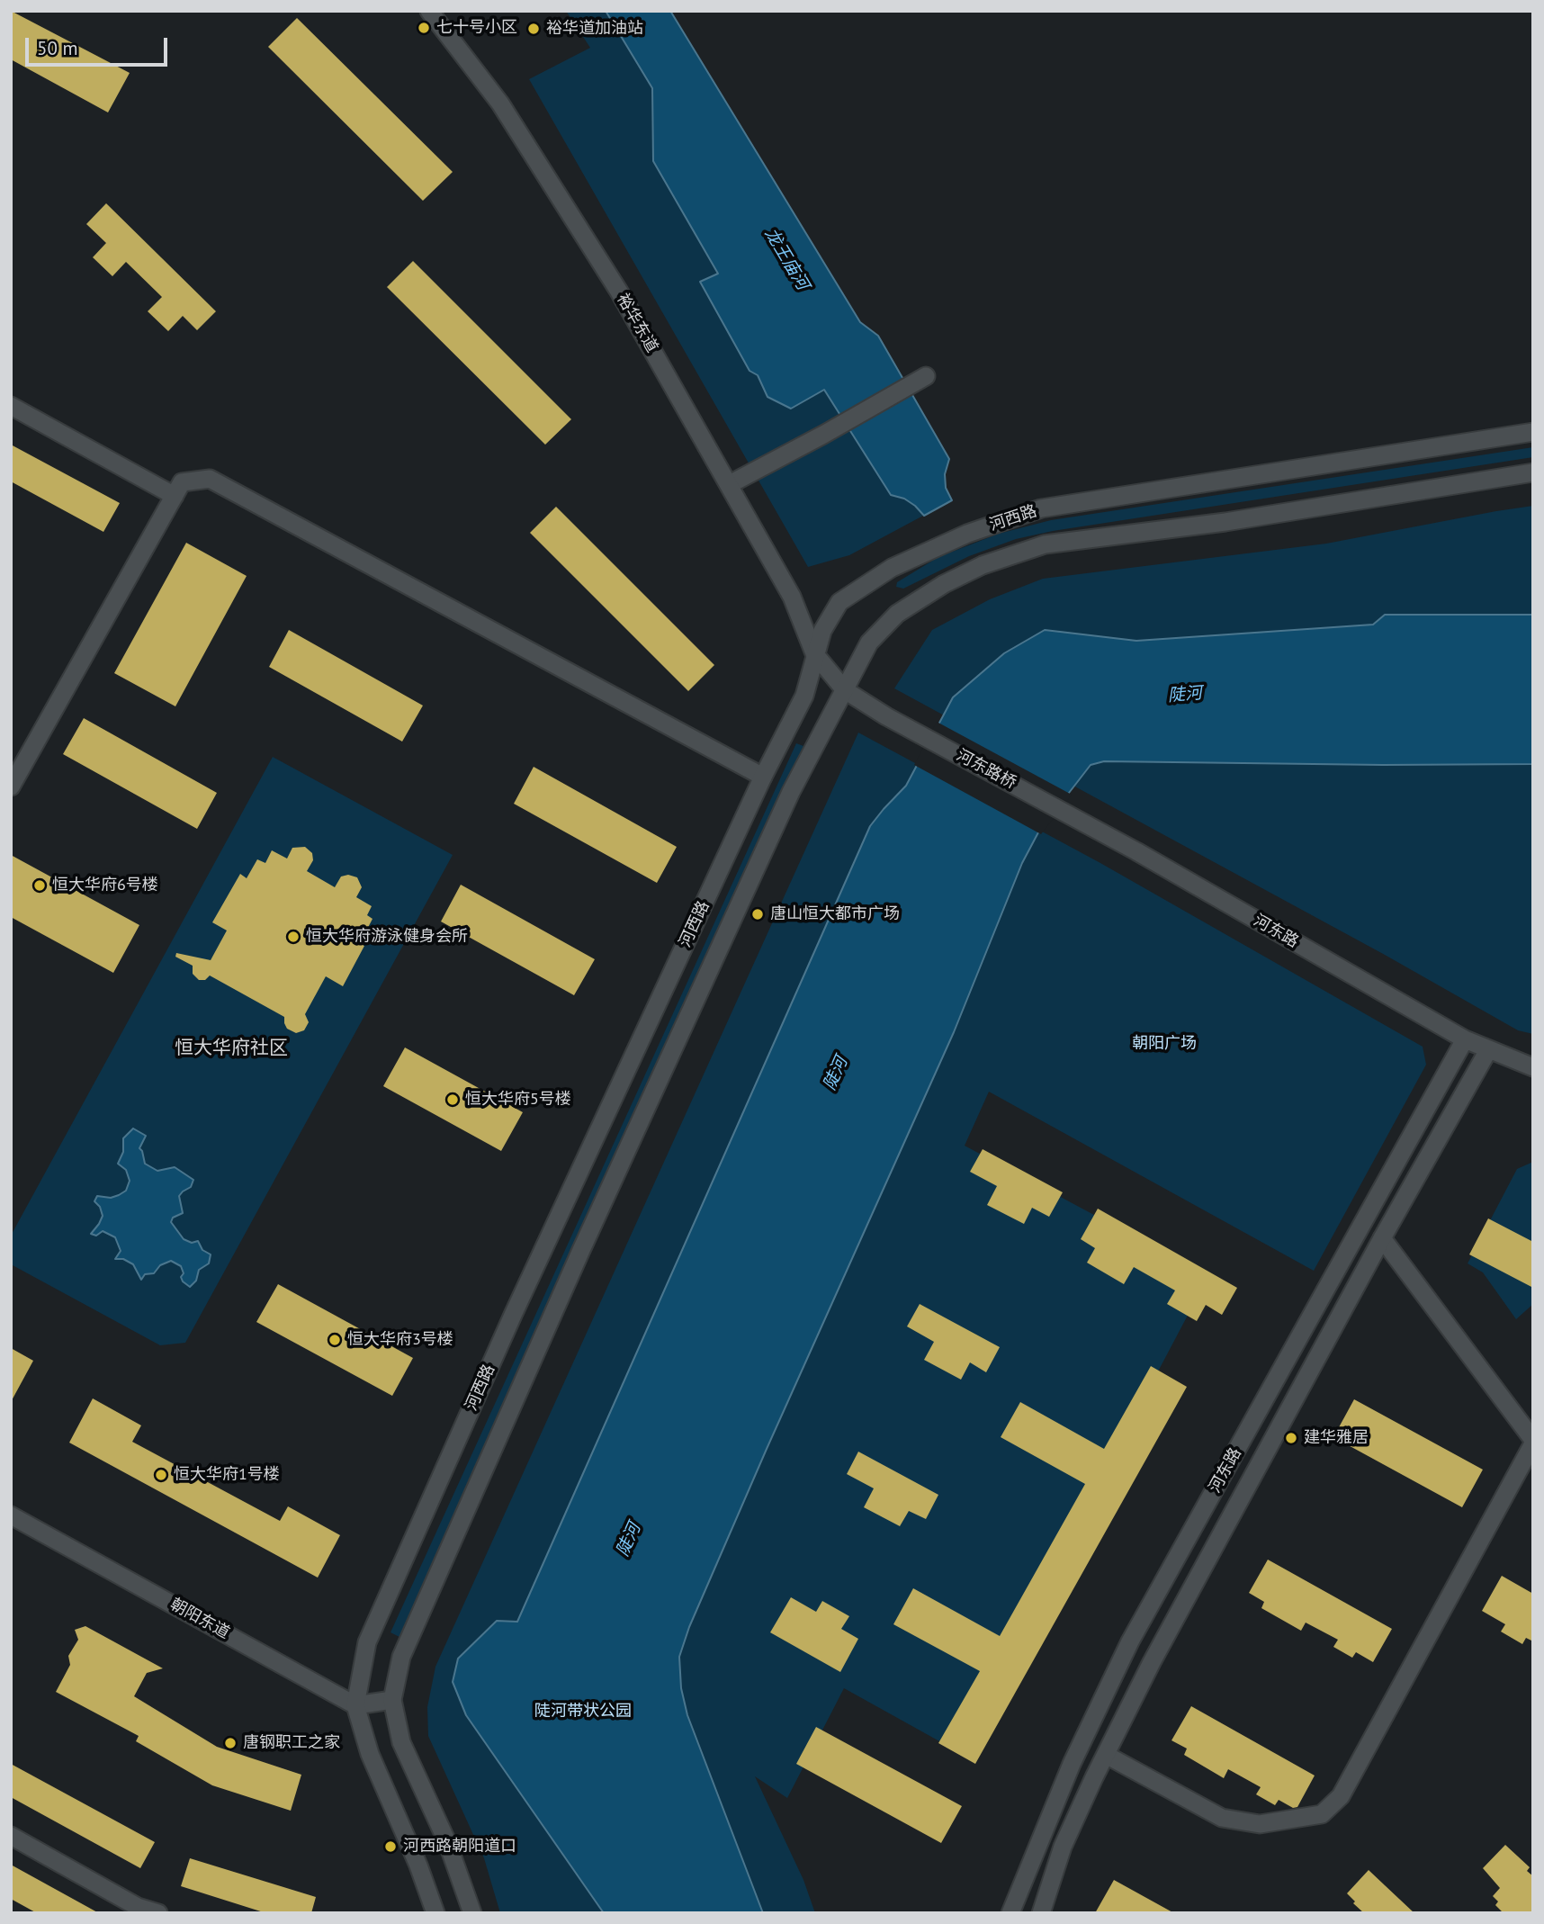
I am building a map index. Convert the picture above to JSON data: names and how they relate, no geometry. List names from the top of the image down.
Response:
{
  "streets": {
    "street": [
      "裕华东道",
      "河西路",
      "河东路桥",
      "河东路",
      "朝阳东道"
    ]
  },
  "crossings": [
    ["裕华东道", "河西路"],
    ["裕华东道", "河东路桥"],
    ["河西路", "河东路桥"],
    ["河西路", "朝阳东道"],
    ["河东路桥", "河东路"]
  ],
  "districts": ["恒大华府社区"],
  "water": ["龙王庙河", "陡河"],
  "parks": ["朝阳广场", "陡河带状公园"],
  "places": [
    "七十号小区",
    "裕华道加油站",
    "恒大华府6号楼",
    "唐山恒大都市广场",
    "恒大华府游泳健身会所",
    "恒大华府5号楼",
    "恒大华府3号楼",
    "建华雅居",
    "恒大华府1号楼",
    "唐钢职工之家",
    "河西路朝阳道口"
  ],
  "scale_bar": "50 m"
}
